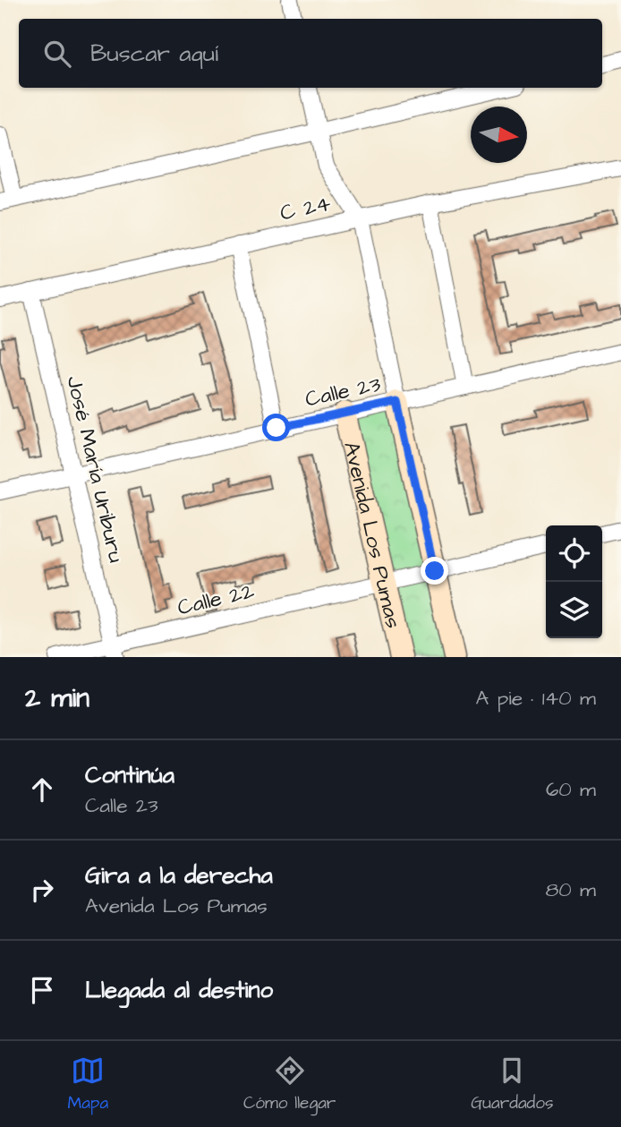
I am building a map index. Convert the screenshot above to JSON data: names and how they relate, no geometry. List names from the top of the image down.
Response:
{
  "streets": {
    "main road": ["Avenida Los Pumas"],
    "street": [
      "C 24",
      "Calle 23",
      "José María Uriburu",
      "Calle 22"
    ]
  },
  "crossings": [
    ["C 24", "José María Uriburu"],
    ["Calle 23", "José María Uriburu"],
    ["Calle 23", "Avenida Los Pumas"],
    ["José María Uriburu", "Calle 22"],
    ["Avenida Los Pumas", "Calle 22"]
  ],
  "north": "right",
  "page": {
    "search": "Buscar aquí",
    "heading": ["2 min", "A pie · 140 m"],
    "list": [
      ["Continúa", "Calle 23", "60 m"],
      ["Gira a la derecha", "Avenida Los Pumas", "80 m"],
      "Llegada al destino"
    ],
    "nav": ["Mapa", "Cómo llegar", "Guardados"]
  }
}
